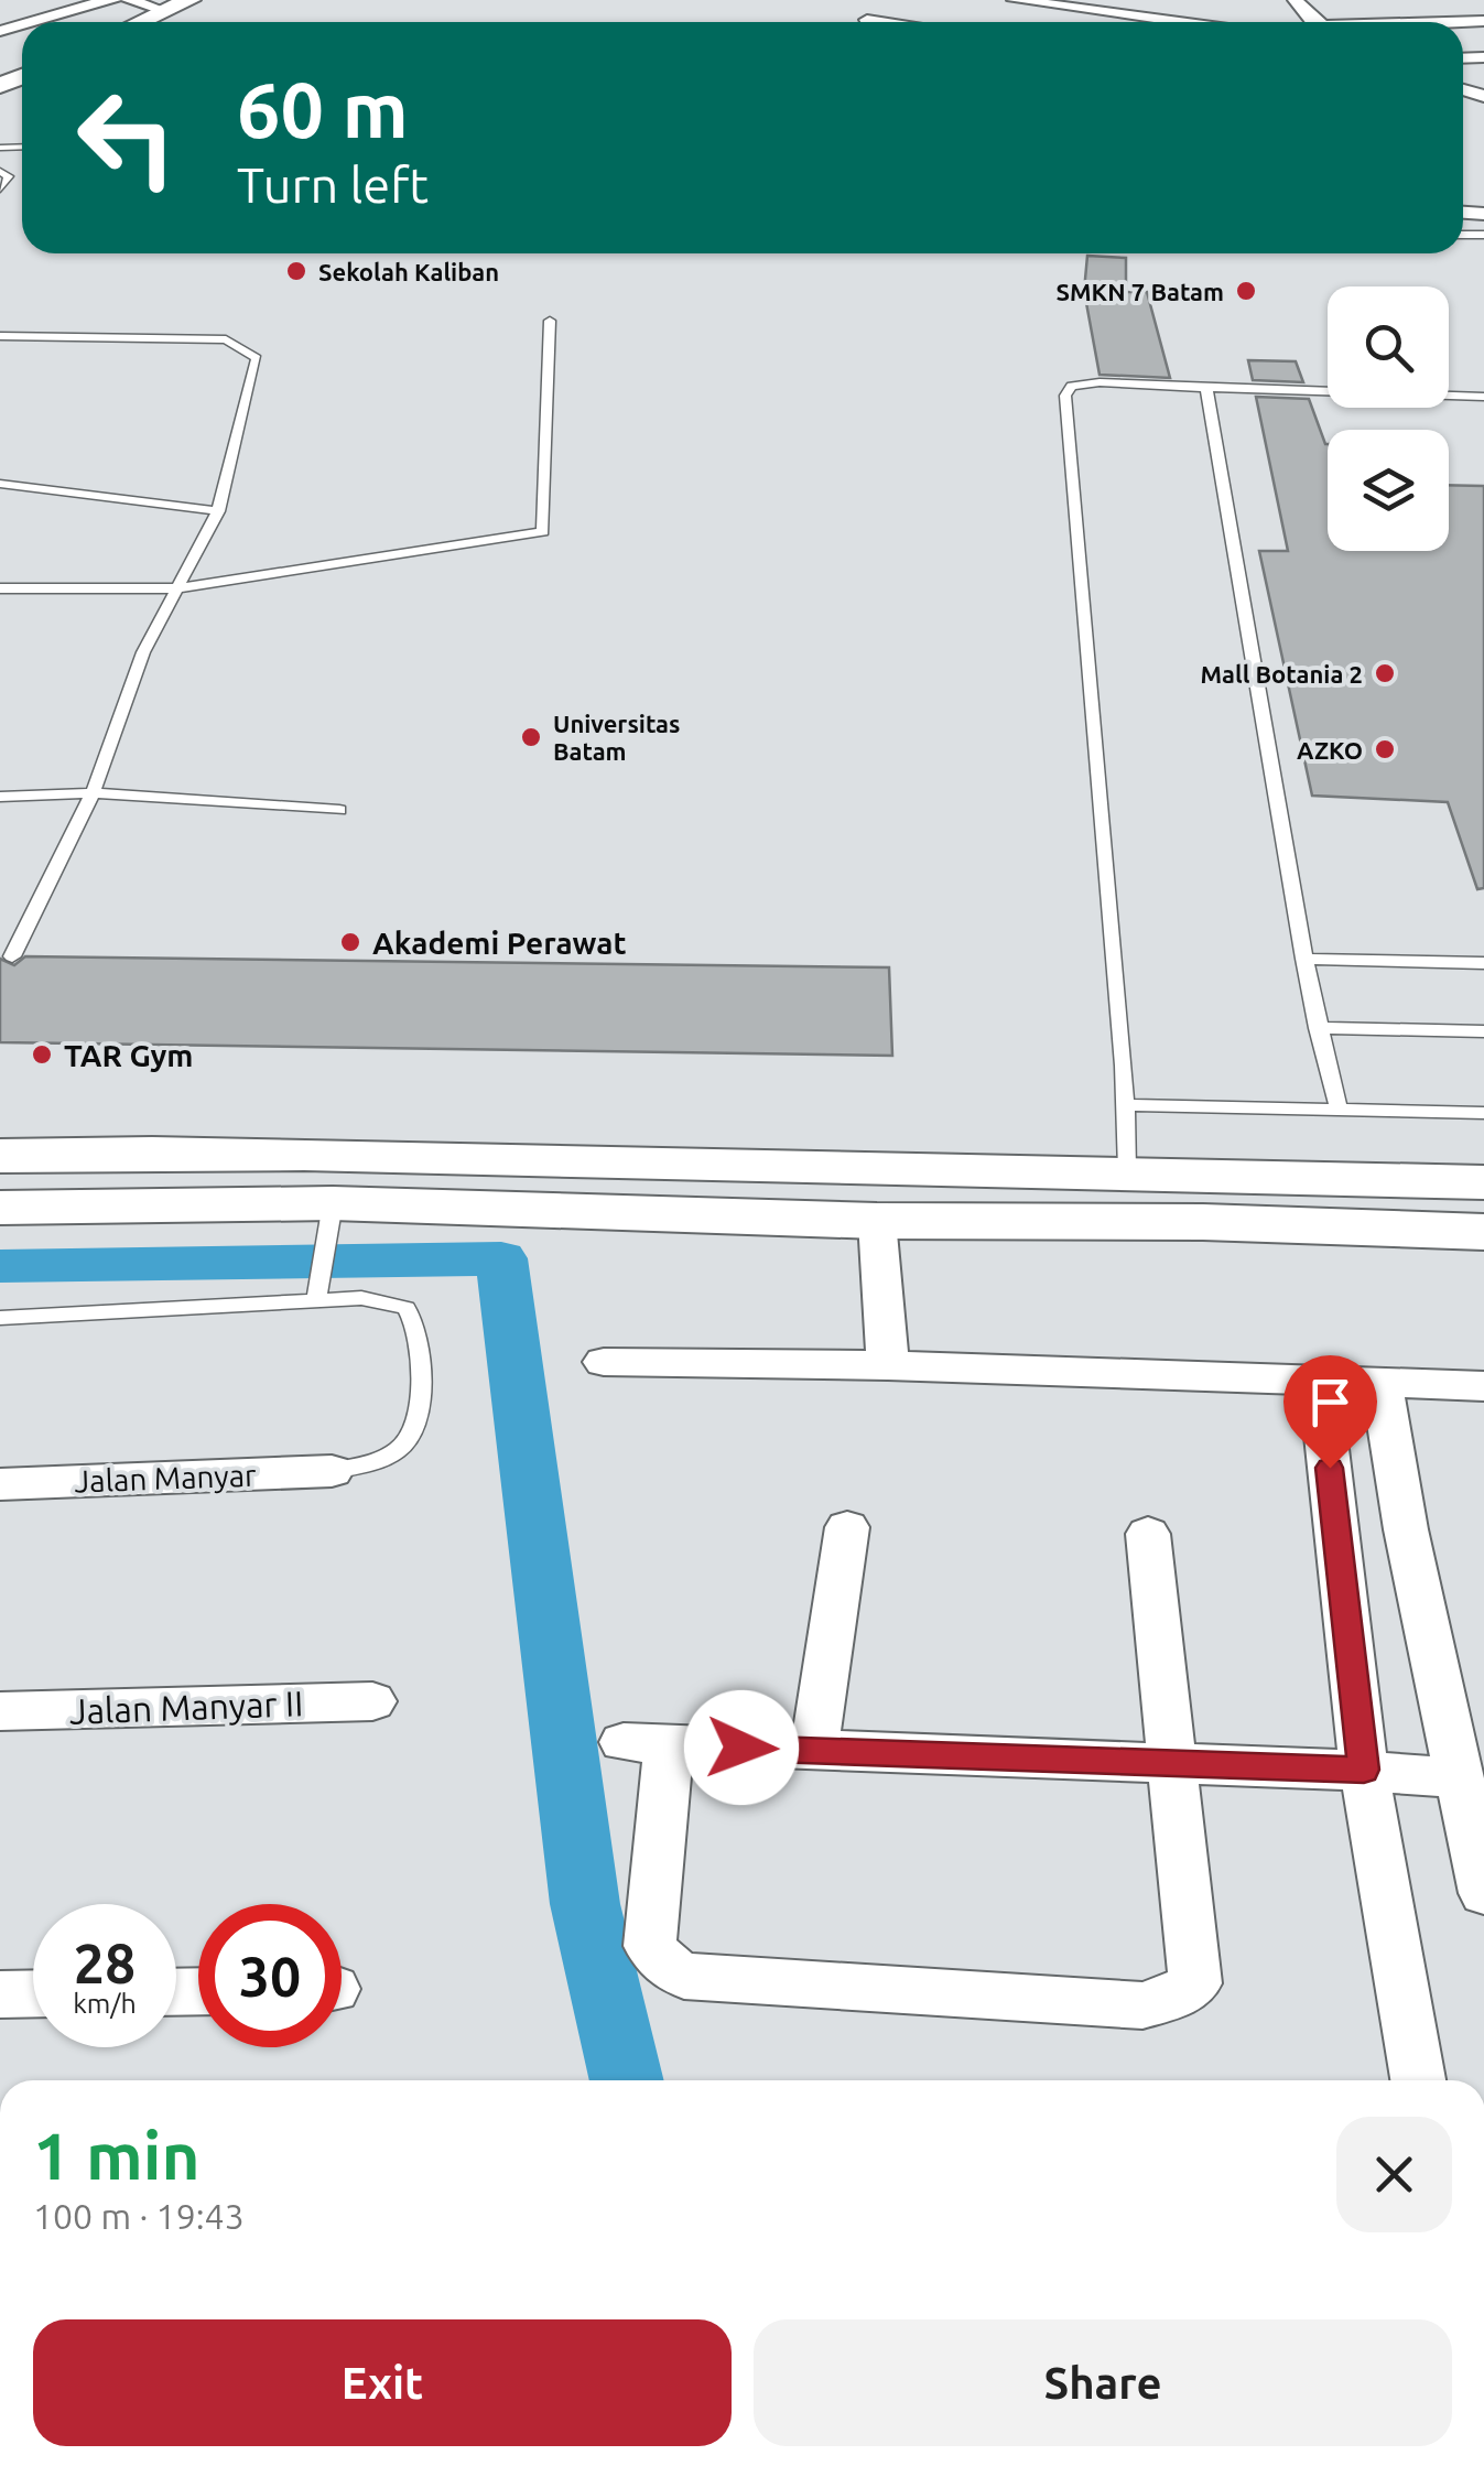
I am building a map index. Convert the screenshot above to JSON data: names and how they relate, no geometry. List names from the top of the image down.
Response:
{
  "streets": {
    "street": ["Jalan Manyar", "Jalan Manyar II"]
  },
  "places": [
    "Sekolah Kaliban",
    "SMKN 7 Batam",
    "Mall Botania 2",
    "Universitas Batam",
    "AZKO",
    "Akademi Perawat",
    "TAR Gym"
  ],
  "page": {
    "turn": ["60 m", "Turn left"],
    "speed": "28 km/h",
    "limit": "30",
    "heading": ["1 min", "100 m · 19:43"],
    "buttons": ["Exit", "Share"]
  }
}
